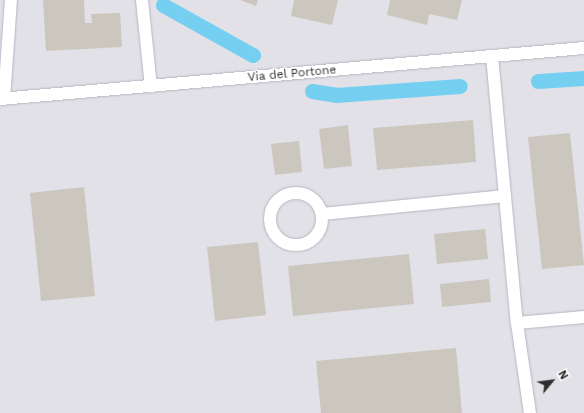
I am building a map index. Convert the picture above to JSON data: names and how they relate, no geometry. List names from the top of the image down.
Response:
{
  "streets": {
    "street": ["Via del Portone"]
  },
  "north": "top right"
}
